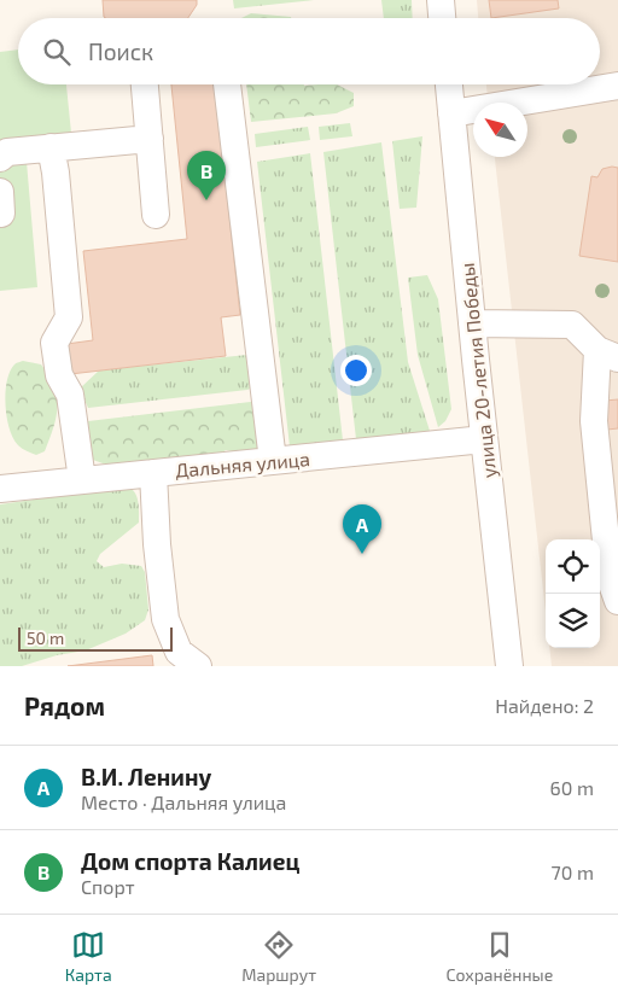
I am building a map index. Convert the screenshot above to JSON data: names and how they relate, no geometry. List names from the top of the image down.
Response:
{
  "streets": {
    "street": ["улица 20-летия Победы", "Дальняя улица"]
  },
  "crossings": [
    ["улица 20-летия Победы", "Дальняя улица"]
  ],
  "scale_bar": "50 m",
  "north": "top left",
  "page": {
    "search": "Поиск",
    "pins": ["B", "A"],
    "scale": "50 m",
    "heading": ["Рядом", "Найдено: 2"],
    "list": [
      {
        "mark": "A",
        "name": "В.И. Ленину",
        "note": "Место · Дальняя улица",
        "value": "60 m"
      },
      {
        "mark": "B",
        "name": "Дом спорта Калиец",
        "note": "Спорт",
        "value": "70 m"
      }
    ],
    "nav": ["Карта", "Маршрут", "Сохранённые"]
  }
}
